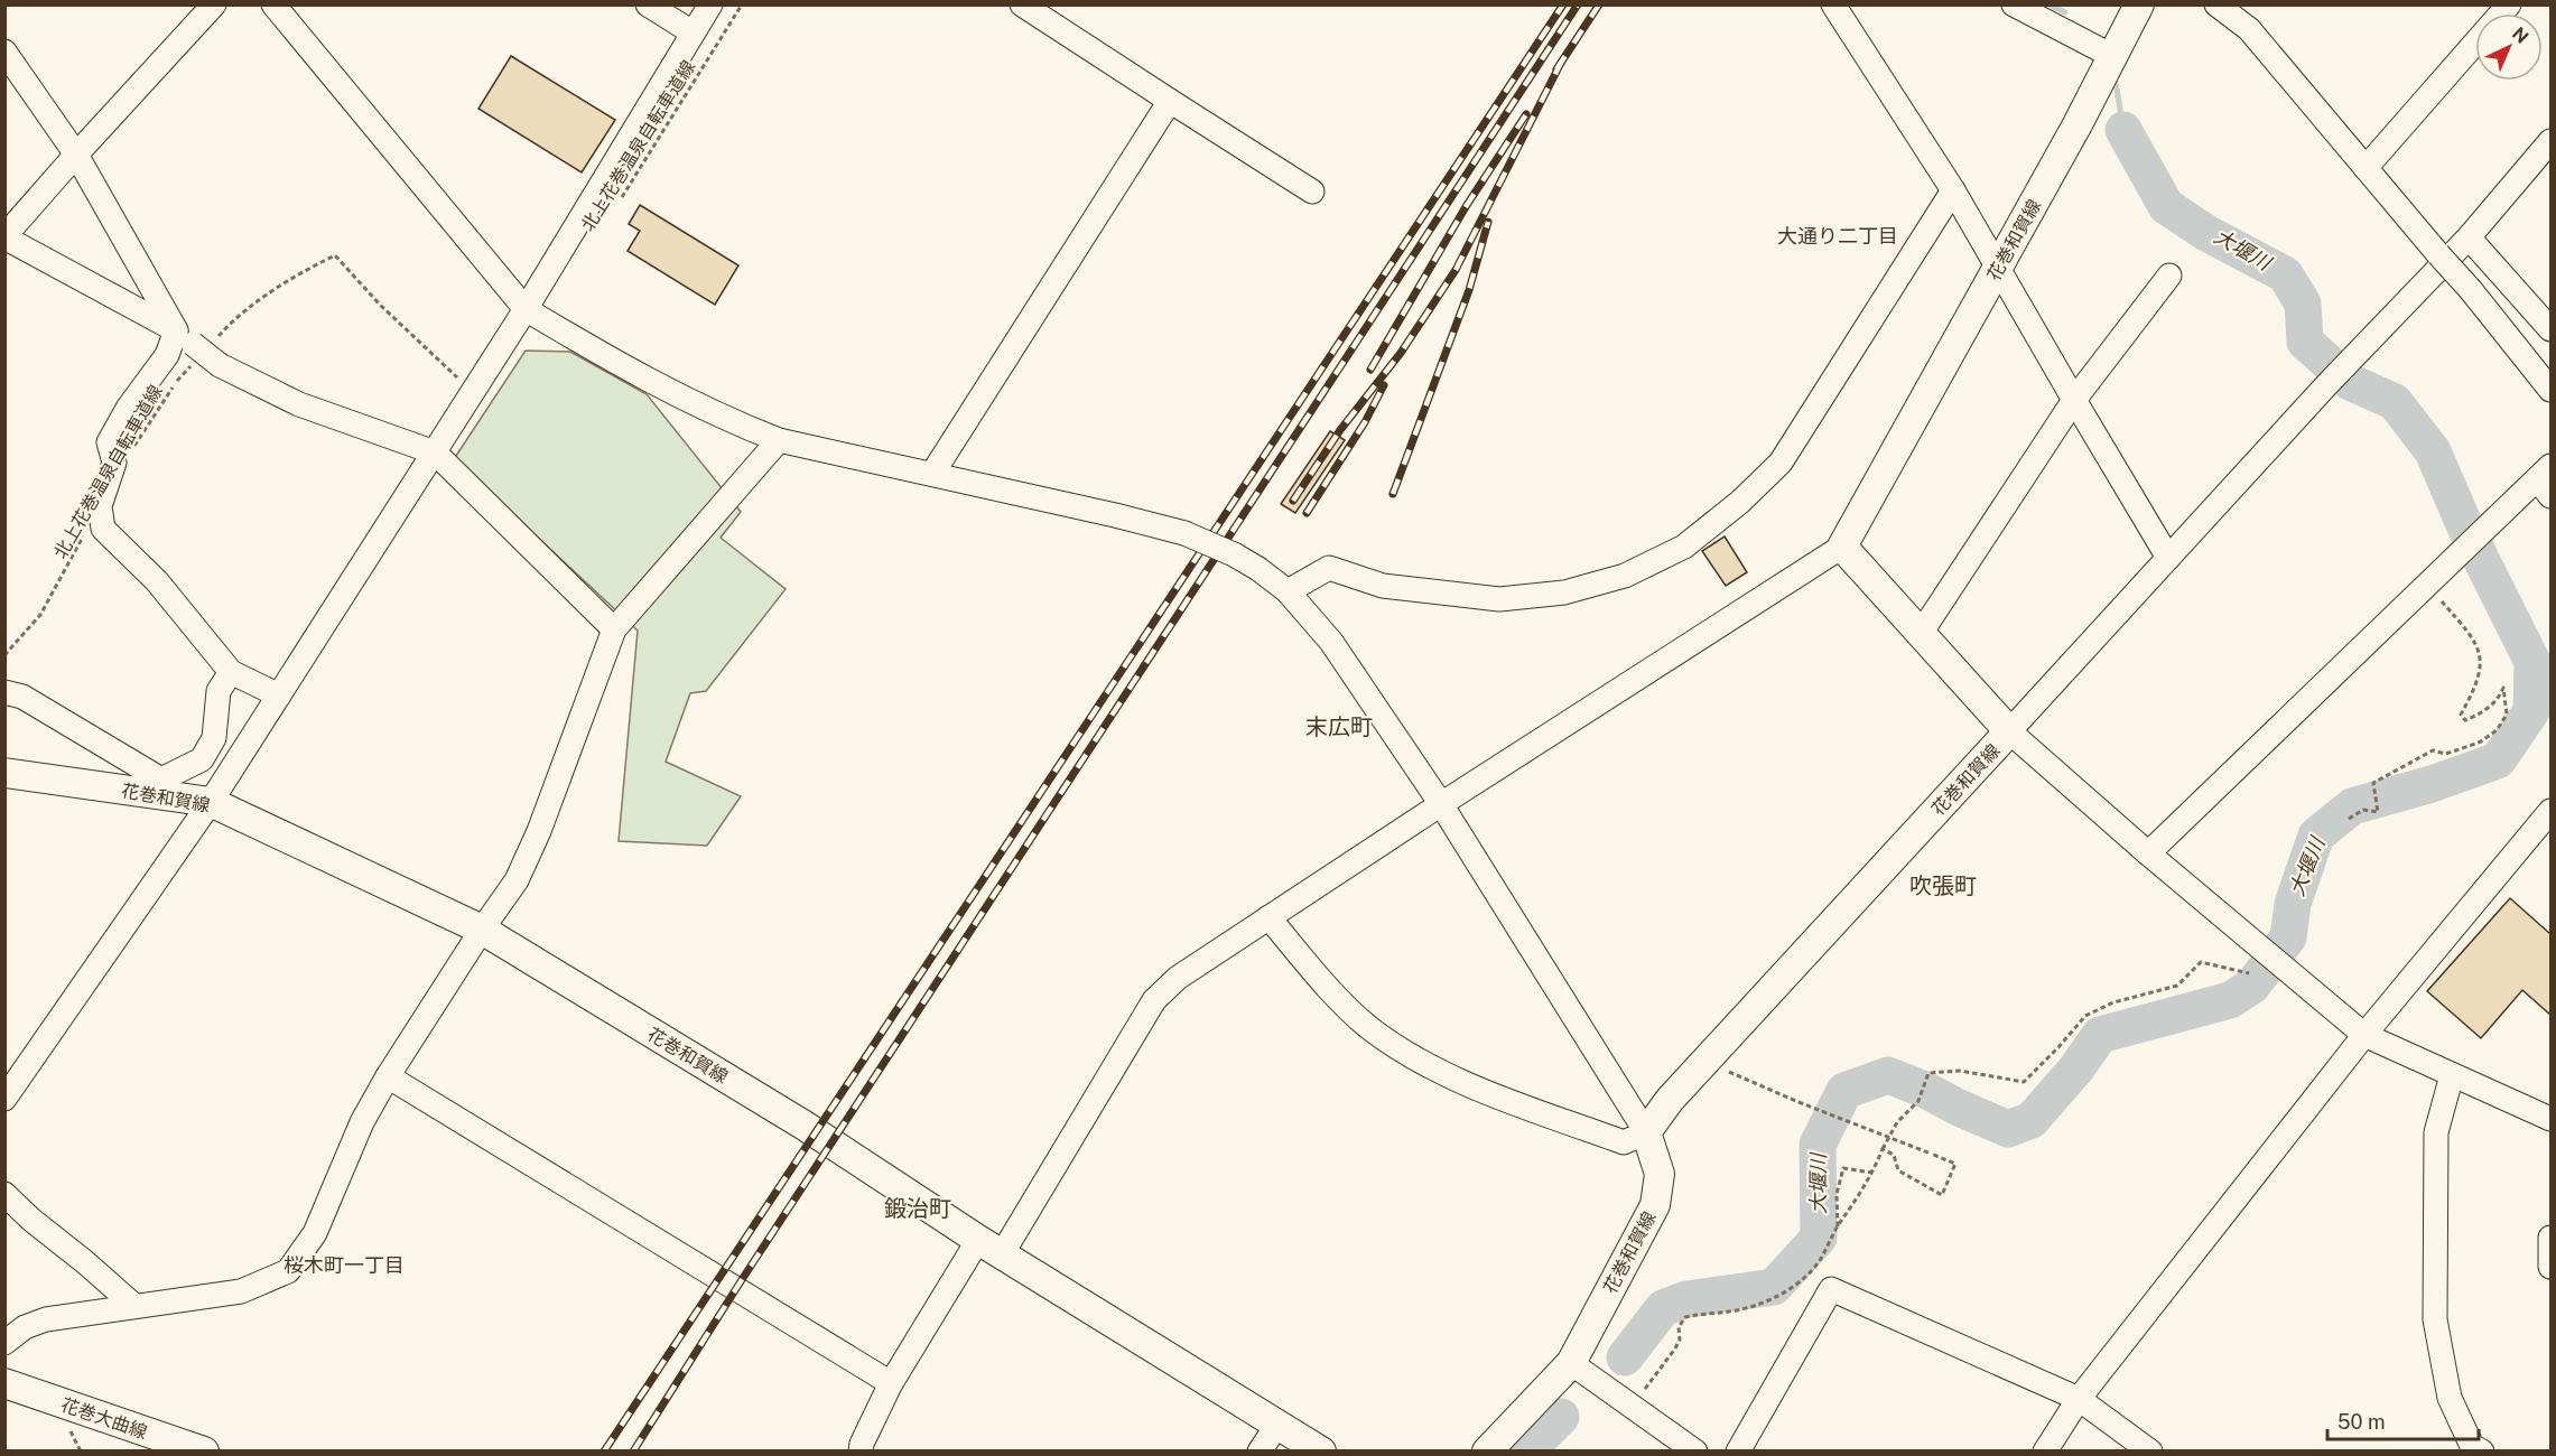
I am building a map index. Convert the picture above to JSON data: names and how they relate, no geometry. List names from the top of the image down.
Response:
{
  "streets": {
    "main road": ["花巻和賀線", "花巻大曲線"],
    "path": ["北上花巻温泉自転車道線"]
  },
  "districts": [
    "大通り二丁目",
    "末広町",
    "吹張町",
    "鍛治町",
    "桜木町一丁目"
  ],
  "water": ["大堰川"],
  "scale_bar": "50 m",
  "north": "top right"
}
